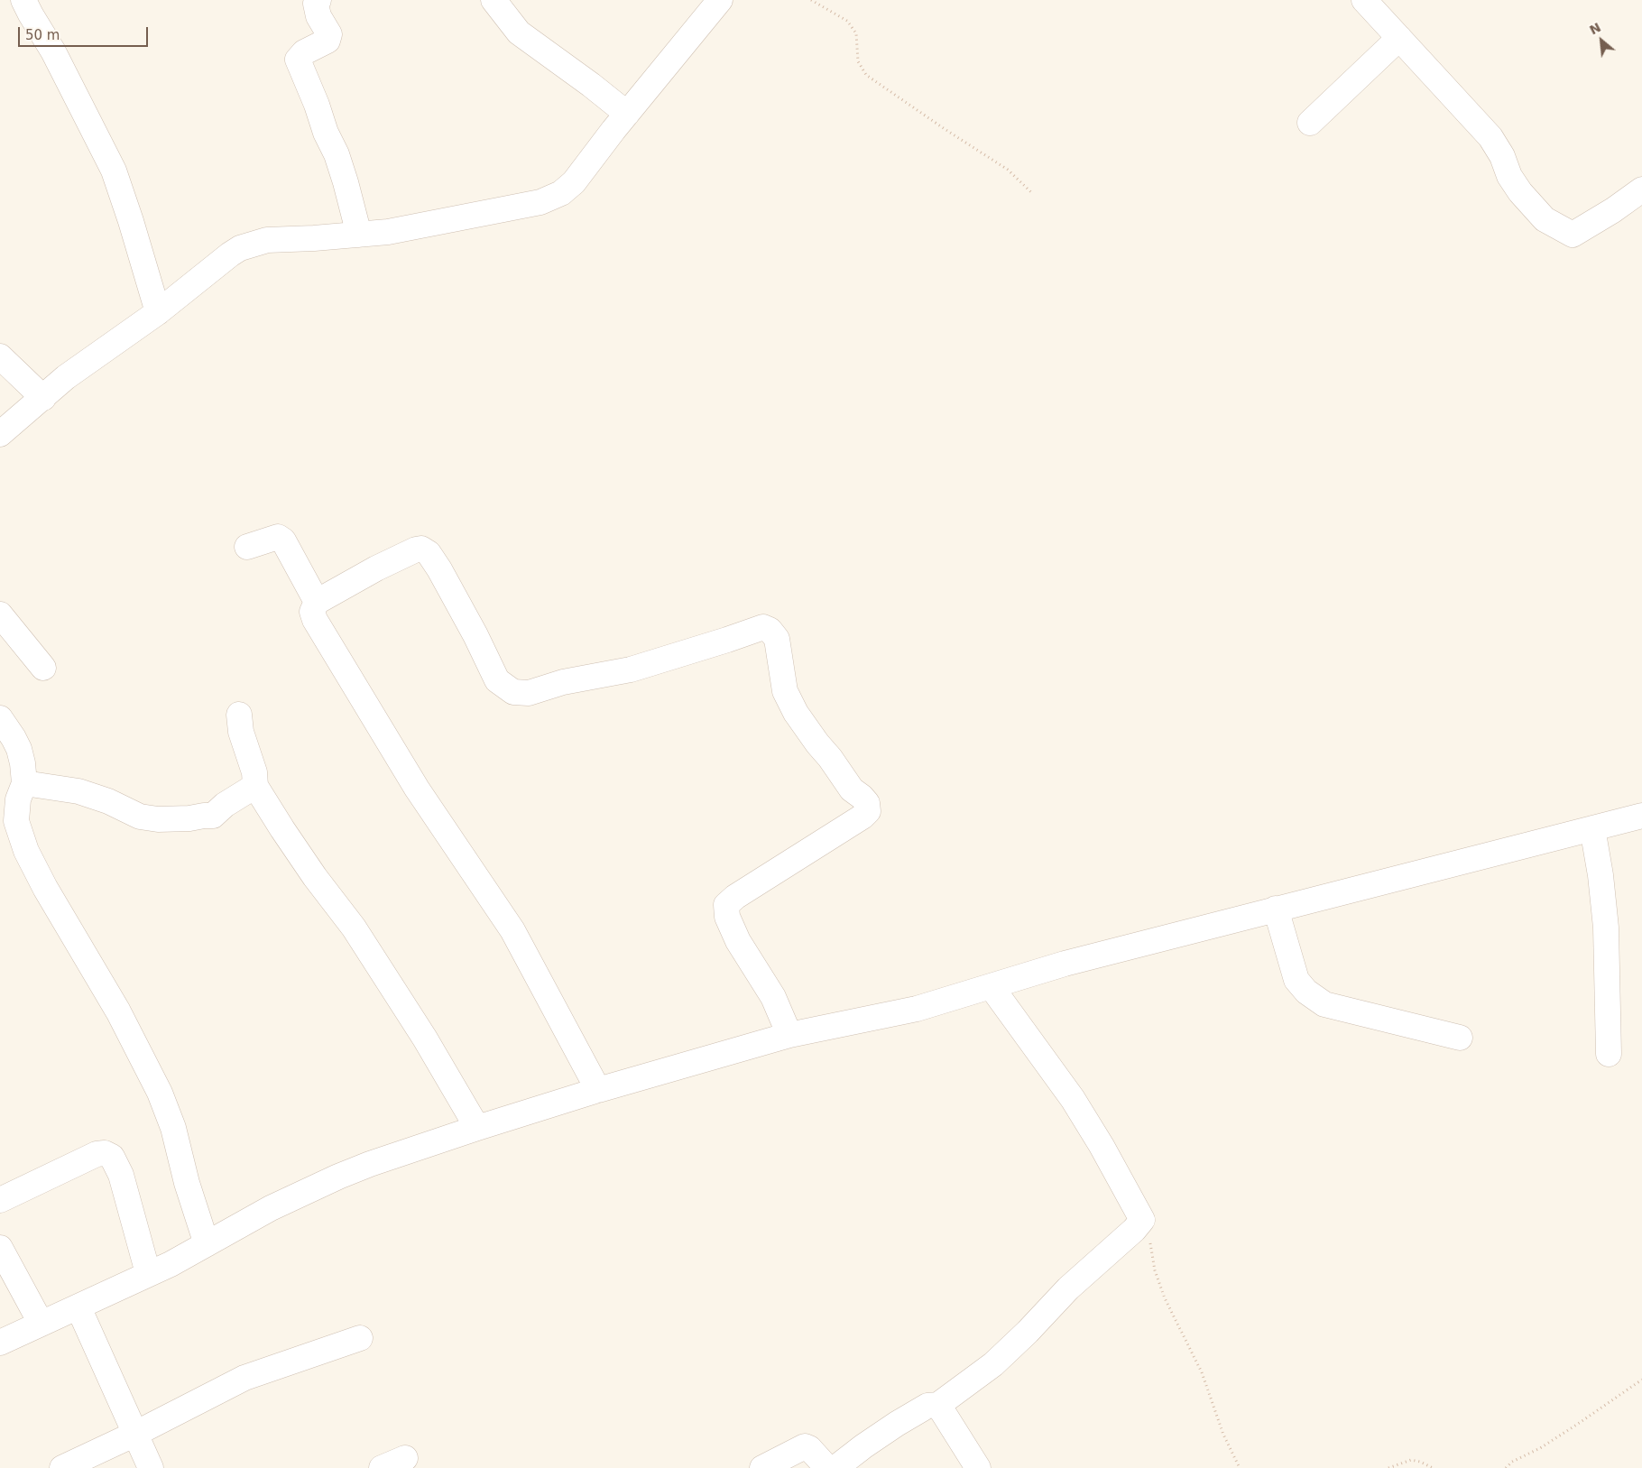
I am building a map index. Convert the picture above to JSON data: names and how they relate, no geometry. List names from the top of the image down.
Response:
{
  "scale_bar": "50 m",
  "north": "top left"
}
